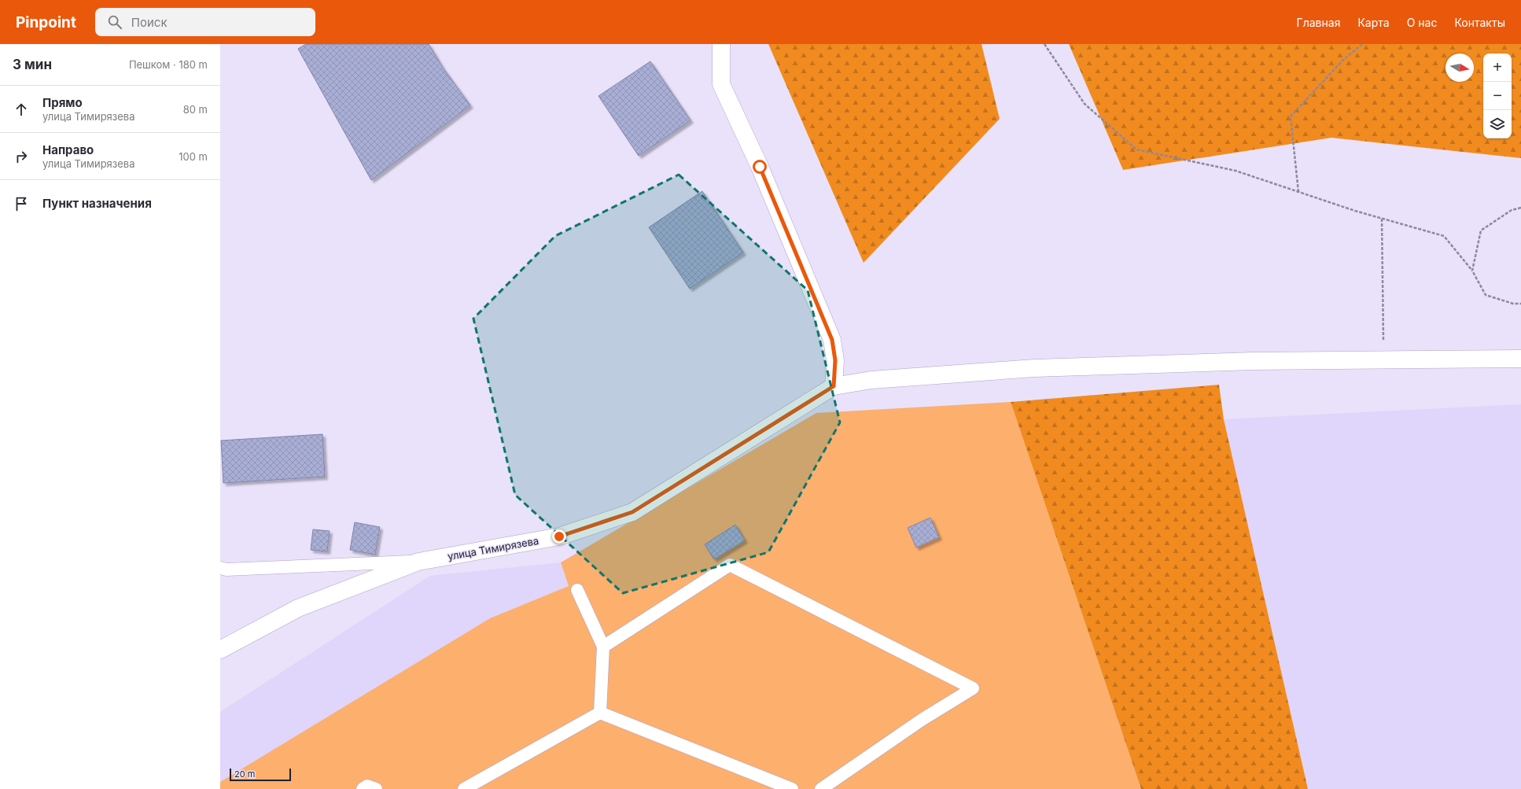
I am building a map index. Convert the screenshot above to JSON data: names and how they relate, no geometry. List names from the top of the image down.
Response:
{
  "streets": {
    "street": ["улица Тимирязева"]
  },
  "scale_bar": "20 m",
  "north": "right",
  "page": {
    "header": "Pinpoint",
    "search": "Поиск",
    "nav": [
      "Главная",
      "Карта",
      "О нас",
      "Контакты"
    ],
    "heading": ["3 мин", "Пешком · 180 m"],
    "map_buttons": ["+", "−"],
    "list": [
      ["Прямо", "улица Тимирязева", "80 m"],
      ["Направо", "улица Тимирязева", "100 m"],
      "Пункт назначения"
    ],
    "scale": "20 m"
  }
}
